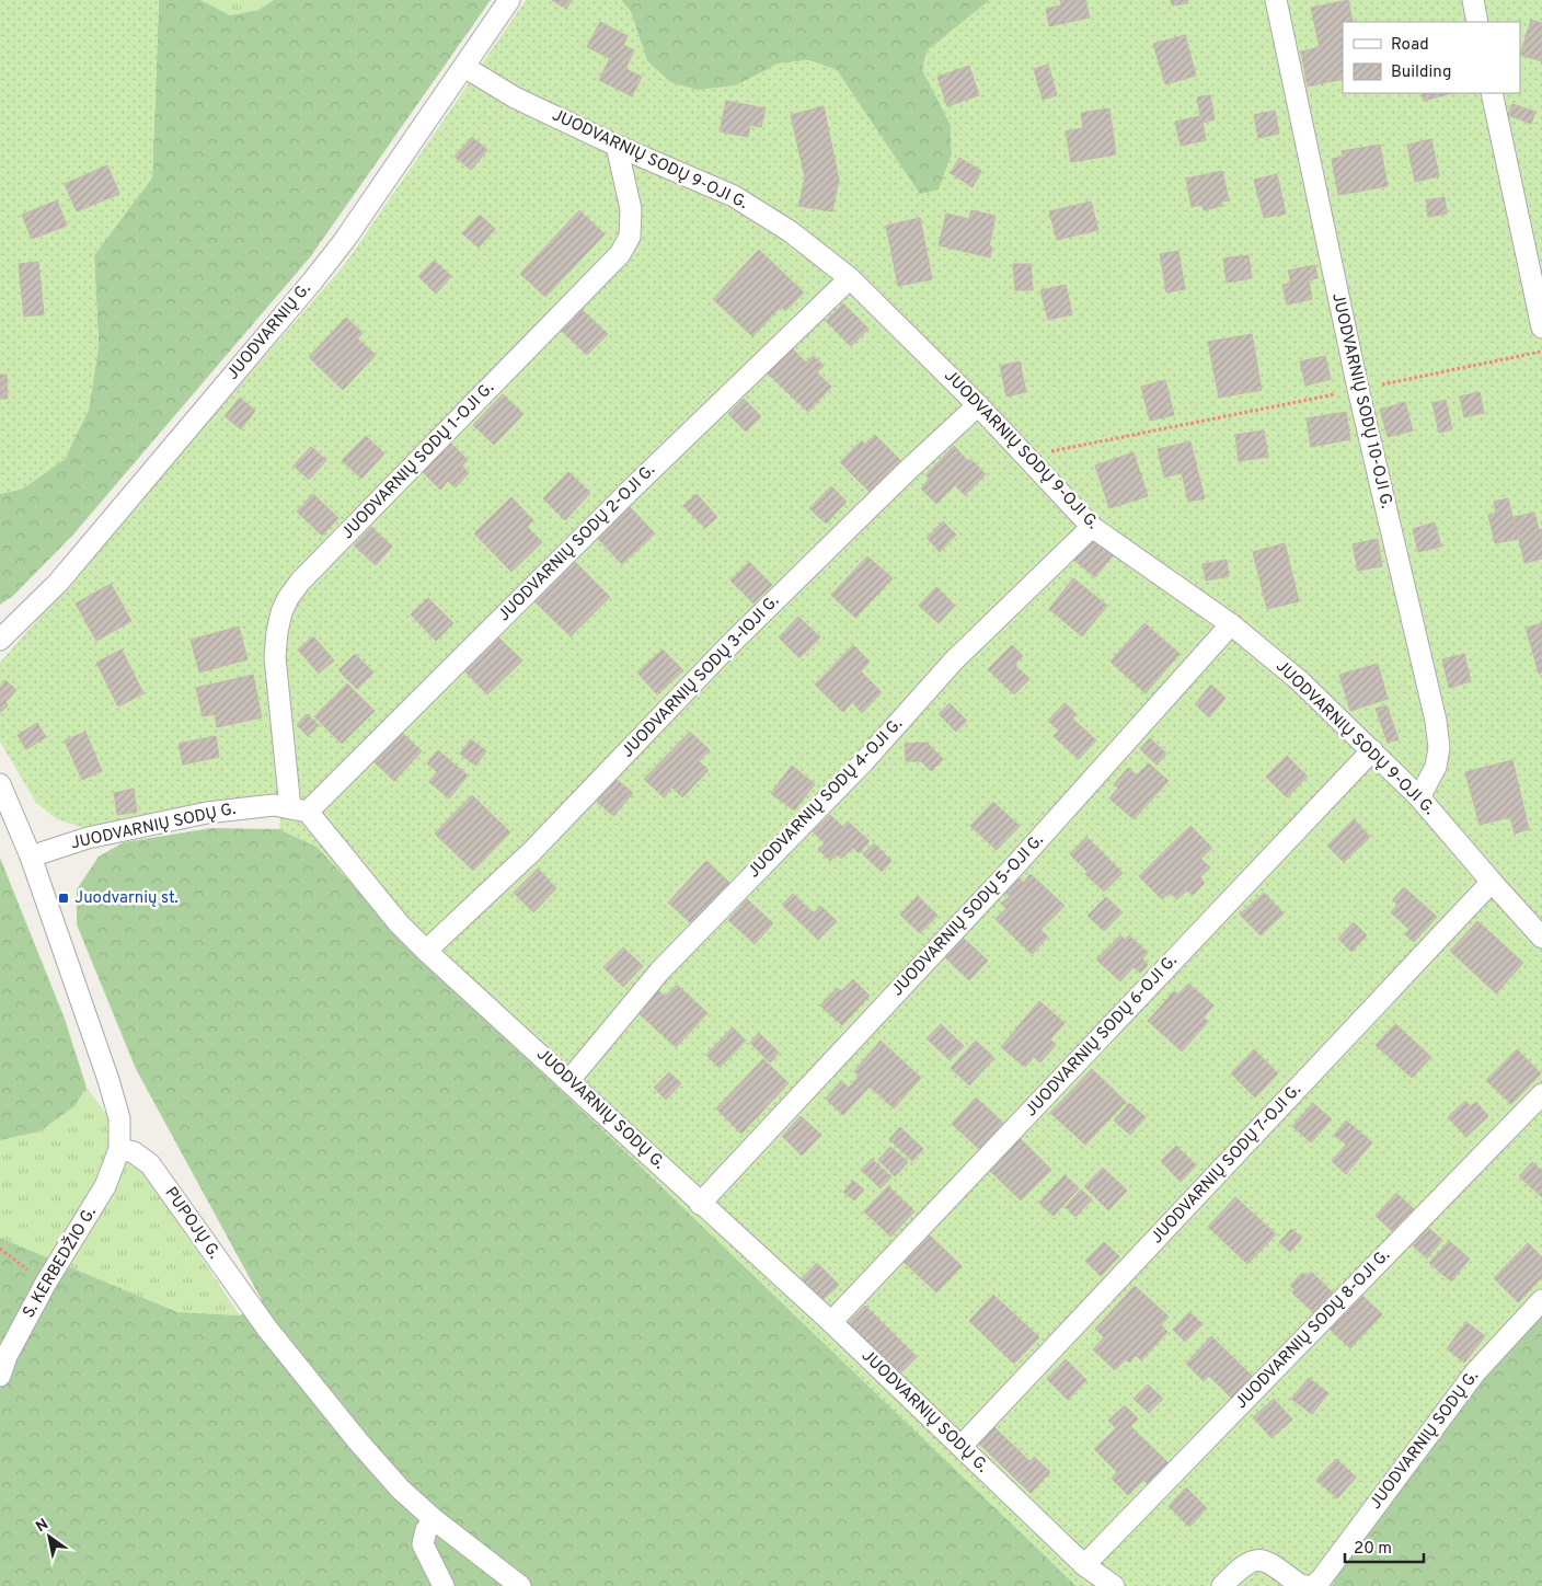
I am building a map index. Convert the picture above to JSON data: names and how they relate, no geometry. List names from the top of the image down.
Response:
{
  "streets": {
    "street": [
      "JUODVARNIŲ SODŲ 9-OJI G.",
      "JUODVARNIŲ G.",
      "JUODVARNIŲ SODŲ 10-OJI G.",
      "JUODVARNIŲ SODŲ 1-OJI G.",
      "JUODVARNIŲ SODŲ 2-OJI G.",
      "JUODVARNIŲ SODŲ 3-IOJI G.",
      "JUODVARNIŲ SODŲ 4-OJI G.",
      "JUODVARNIŲ SODŲ G.",
      "JUODVARNIŲ SODŲ 5-OJI G.",
      "JUODVARNIŲ SODŲ 6-OJI G.",
      "JUODVARNIŲ SODŲ 7-OJI G.",
      "PUPOJŲ G.",
      "S. KERBEDŽIO G.",
      "JUODVARNIŲ SODŲ 8-OJI G."
    ]
  },
  "crossings": [
    ["JUODVARNIŲ SODŲ 9-OJI G.", "JUODVARNIŲ G."],
    ["JUODVARNIŲ SODŲ 9-OJI G.", "JUODVARNIŲ SODŲ 10-OJI G."],
    ["JUODVARNIŲ SODŲ 9-OJI G.", "JUODVARNIŲ SODŲ 1-OJI G."],
    ["JUODVARNIŲ SODŲ 9-OJI G.", "JUODVARNIŲ SODŲ 2-OJI G."],
    ["JUODVARNIŲ SODŲ 9-OJI G.", "JUODVARNIŲ SODŲ 3-IOJI G."],
    ["JUODVARNIŲ SODŲ 9-OJI G.", "JUODVARNIŲ SODŲ 4-OJI G."],
    ["JUODVARNIŲ SODŲ 9-OJI G.", "JUODVARNIŲ SODŲ 5-OJI G."],
    ["JUODVARNIŲ SODŲ 9-OJI G.", "JUODVARNIŲ SODŲ 6-OJI G."],
    ["JUODVARNIŲ SODŲ 9-OJI G.", "JUODVARNIŲ SODŲ 7-OJI G."],
    ["JUODVARNIŲ SODŲ 1-OJI G.", "JUODVARNIŲ SODŲ 2-OJI G."],
    ["JUODVARNIŲ SODŲ 1-OJI G.", "JUODVARNIŲ SODŲ G."],
    ["JUODVARNIŲ SODŲ 2-OJI G.", "JUODVARNIŲ SODŲ G."],
    ["JUODVARNIŲ SODŲ 3-IOJI G.", "JUODVARNIŲ SODŲ G."],
    ["JUODVARNIŲ SODŲ 4-OJI G.", "JUODVARNIŲ SODŲ G."],
    ["JUODVARNIŲ SODŲ G.", "JUODVARNIŲ SODŲ 5-OJI G."],
    ["JUODVARNIŲ SODŲ G.", "JUODVARNIŲ SODŲ 6-OJI G."],
    ["JUODVARNIŲ SODŲ G.", "JUODVARNIŲ SODŲ 7-OJI G."],
    ["JUODVARNIŲ SODŲ G.", "JUODVARNIŲ SODŲ 8-OJI G."],
    ["PUPOJŲ G.", "S. KERBEDŽIO G."]
  ],
  "places": {
    "transit": ["Juodvarnių st."]
  },
  "legend": ["Road", "Building"],
  "scale_bar": "20 m",
  "north": "top left"
}
